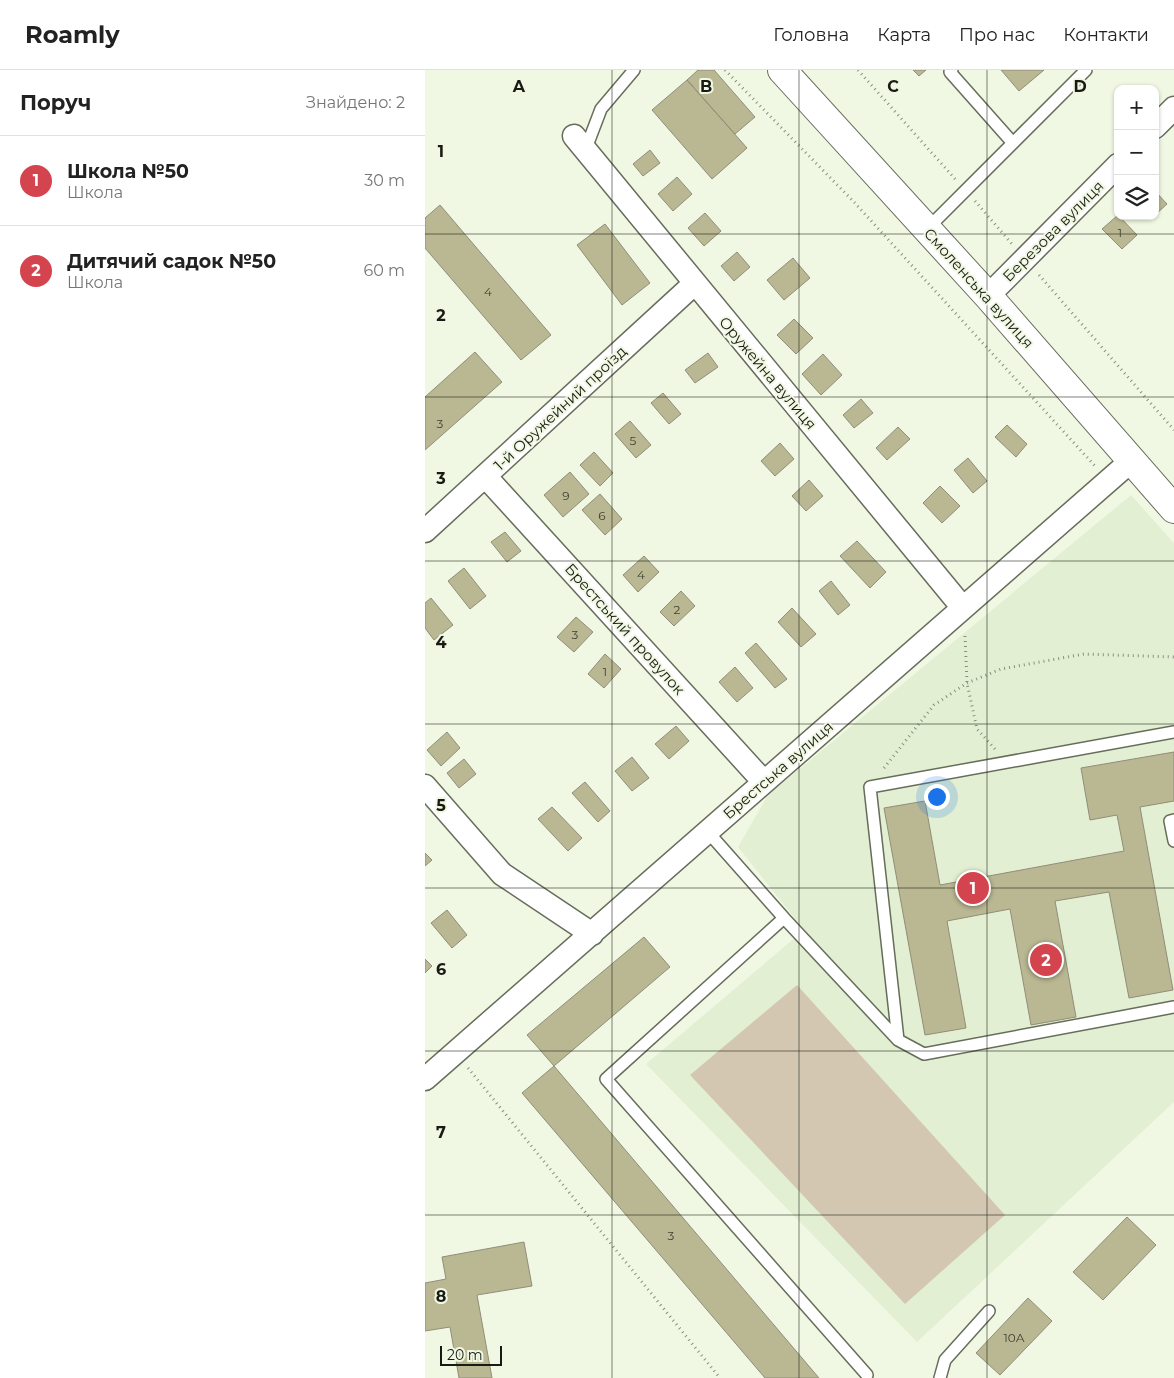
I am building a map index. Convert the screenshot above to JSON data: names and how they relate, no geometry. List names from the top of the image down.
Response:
{
  "streets": {
    "street": [
      "Березова вулиця",
      "Смоленська вулиця",
      "Оружейна вулиця",
      "1-й Оружейний проїзд",
      "Брестський провулок",
      "Брестська вулиця"
    ]
  },
  "crossings": [
    ["Березова вулиця", "Смоленська вулиця"],
    ["Смоленська вулиця", "Брестська вулиця"],
    ["Оружейна вулиця", "1-й Оружейний проїзд"],
    ["Оружейна вулиця", "Брестська вулиця"],
    ["1-й Оружейний проїзд", "Брестський провулок"],
    ["Брестський провулок", "Брестська вулиця"]
  ],
  "house_numbers": [
    "1",
    "4",
    "3",
    "5",
    "9",
    "6",
    "4",
    "2",
    "3",
    "1",
    "3",
    "10А"
  ],
  "scale_bar": "20 m",
  "page": {
    "header": "Roamly",
    "nav": [
      "Головна",
      "Карта",
      "Про нас",
      "Контакти"
    ],
    "heading": ["Поруч", "Знайдено: 2"],
    "map_buttons": ["+", "−"],
    "list": [
      {
        "mark": "1",
        "name": "Школа №50",
        "note": "Школа",
        "value": "30 m"
      },
      {
        "mark": "2",
        "name": "Дитячий садок №50",
        "note": "Школа",
        "value": "60 m"
      }
    ],
    "pins": ["1", "2"],
    "scale": "20 m"
  },
  "grid": {
    "columns": [
      "A",
      "B",
      "C",
      "D"
    ],
    "rows": [
      "1",
      "2",
      "3",
      "4",
      "5",
      "6",
      "7",
      "8"
    ]
  }
}
